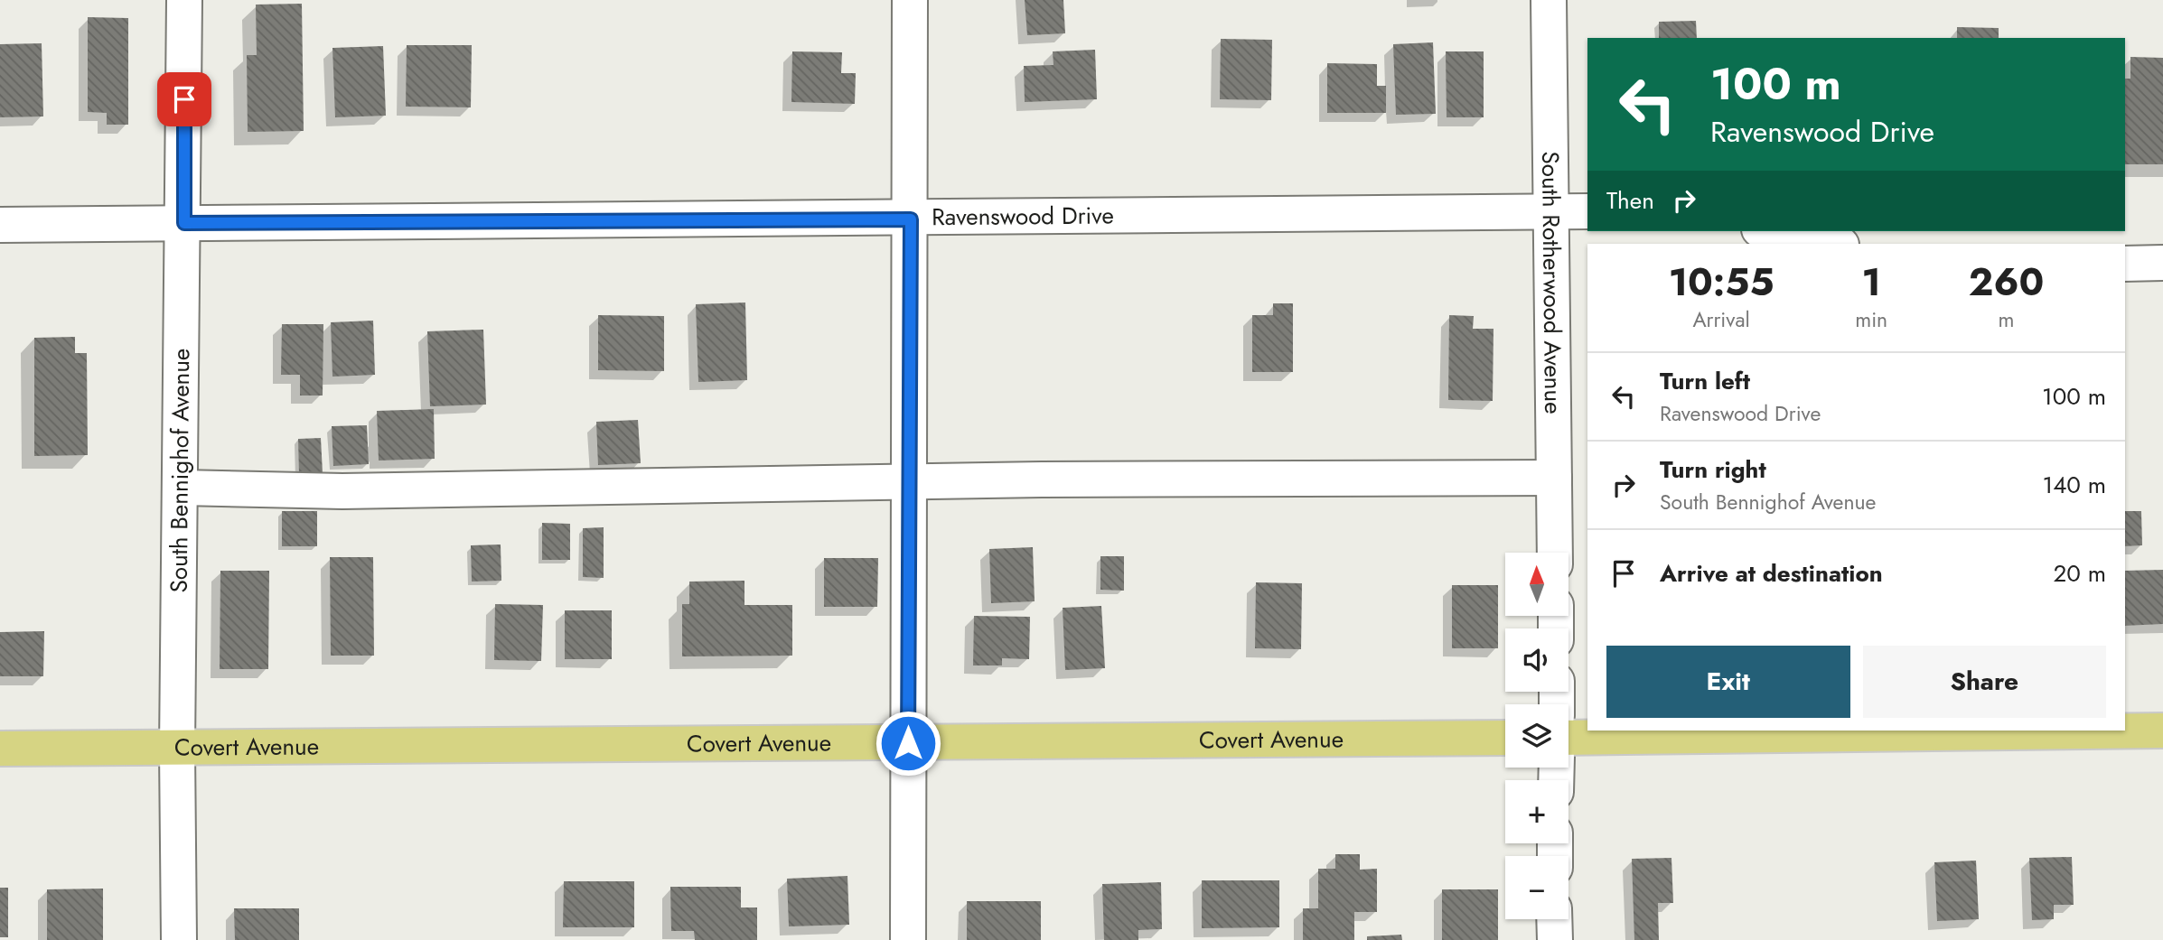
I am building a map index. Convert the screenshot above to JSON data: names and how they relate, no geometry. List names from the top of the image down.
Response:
{
  "streets": {
    "main road": ["Covert Avenue"],
    "street": ["Ravenswood Drive", "South Rotherwood Avenue", "South Bennighof Avenue"]
  },
  "crossings": [
    ["Ravenswood Drive", "South Rotherwood Avenue"],
    ["Ravenswood Drive", "South Bennighof Avenue"],
    ["South Bennighof Avenue", "Covert Avenue"]
  ],
  "north": "top",
  "page": {
    "turn": ["100 m", "Ravenswood Drive"],
    "then": "Then",
    "eta": [
      "10:55",
      "Arrival",
      "1",
      "min",
      "260",
      "m"
    ],
    "list": [
      {
        "name": "Turn left",
        "note": "Ravenswood Drive",
        "value": "100 m"
      },
      {
        "name": "Turn right",
        "note": "South Bennighof Avenue",
        "value": "140 m"
      },
      {
        "name": "Arrive at destination",
        "value": "20 m"
      }
    ],
    "map_buttons": ["+", "−"],
    "buttons": ["Exit", "Share"]
  }
}
